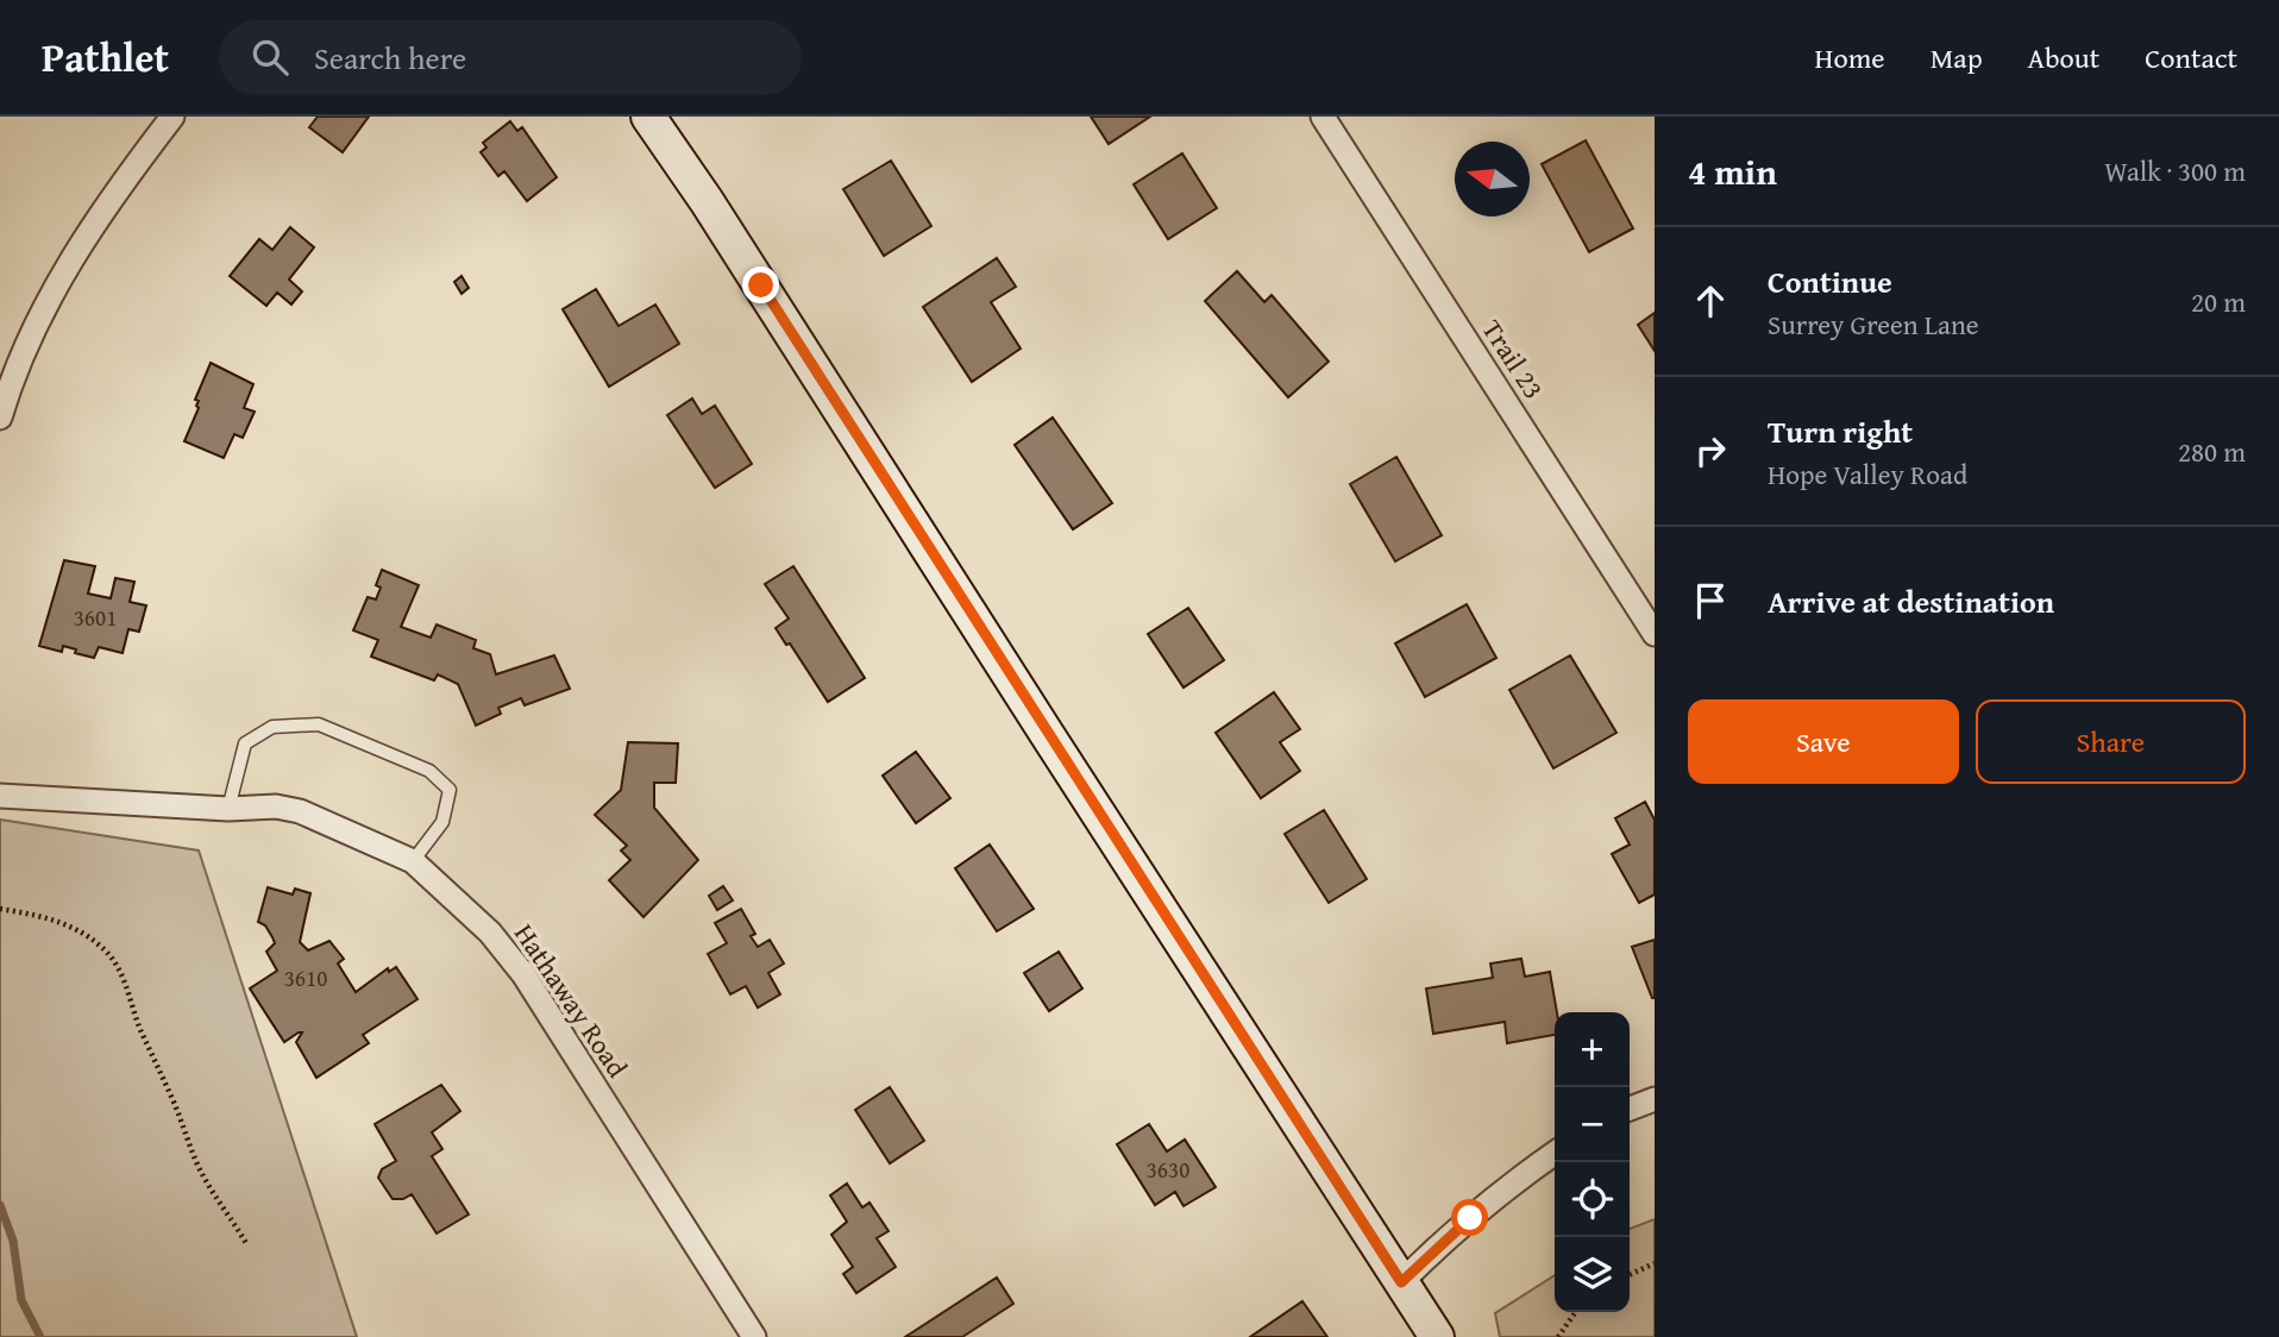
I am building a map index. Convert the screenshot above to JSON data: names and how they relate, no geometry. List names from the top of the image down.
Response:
{
  "streets": {
    "street": ["Trail 23", "Hathaway Road"]
  },
  "house_numbers": ["3601", "3610", "3630"],
  "north": "left",
  "page": {
    "header": "Pathlet",
    "search": "Search here",
    "nav": [
      "Home",
      "Map",
      "About",
      "Contact"
    ],
    "heading": ["4 min", "Walk · 300 m"],
    "list": [
      ["Continue", "Surrey Green Lane", "20 m"],
      ["Turn right", "Hope Valley Road", "280 m"],
      "Arrive at destination"
    ],
    "buttons": ["Save", "Share"],
    "map_buttons": ["+", "−"]
  }
}
